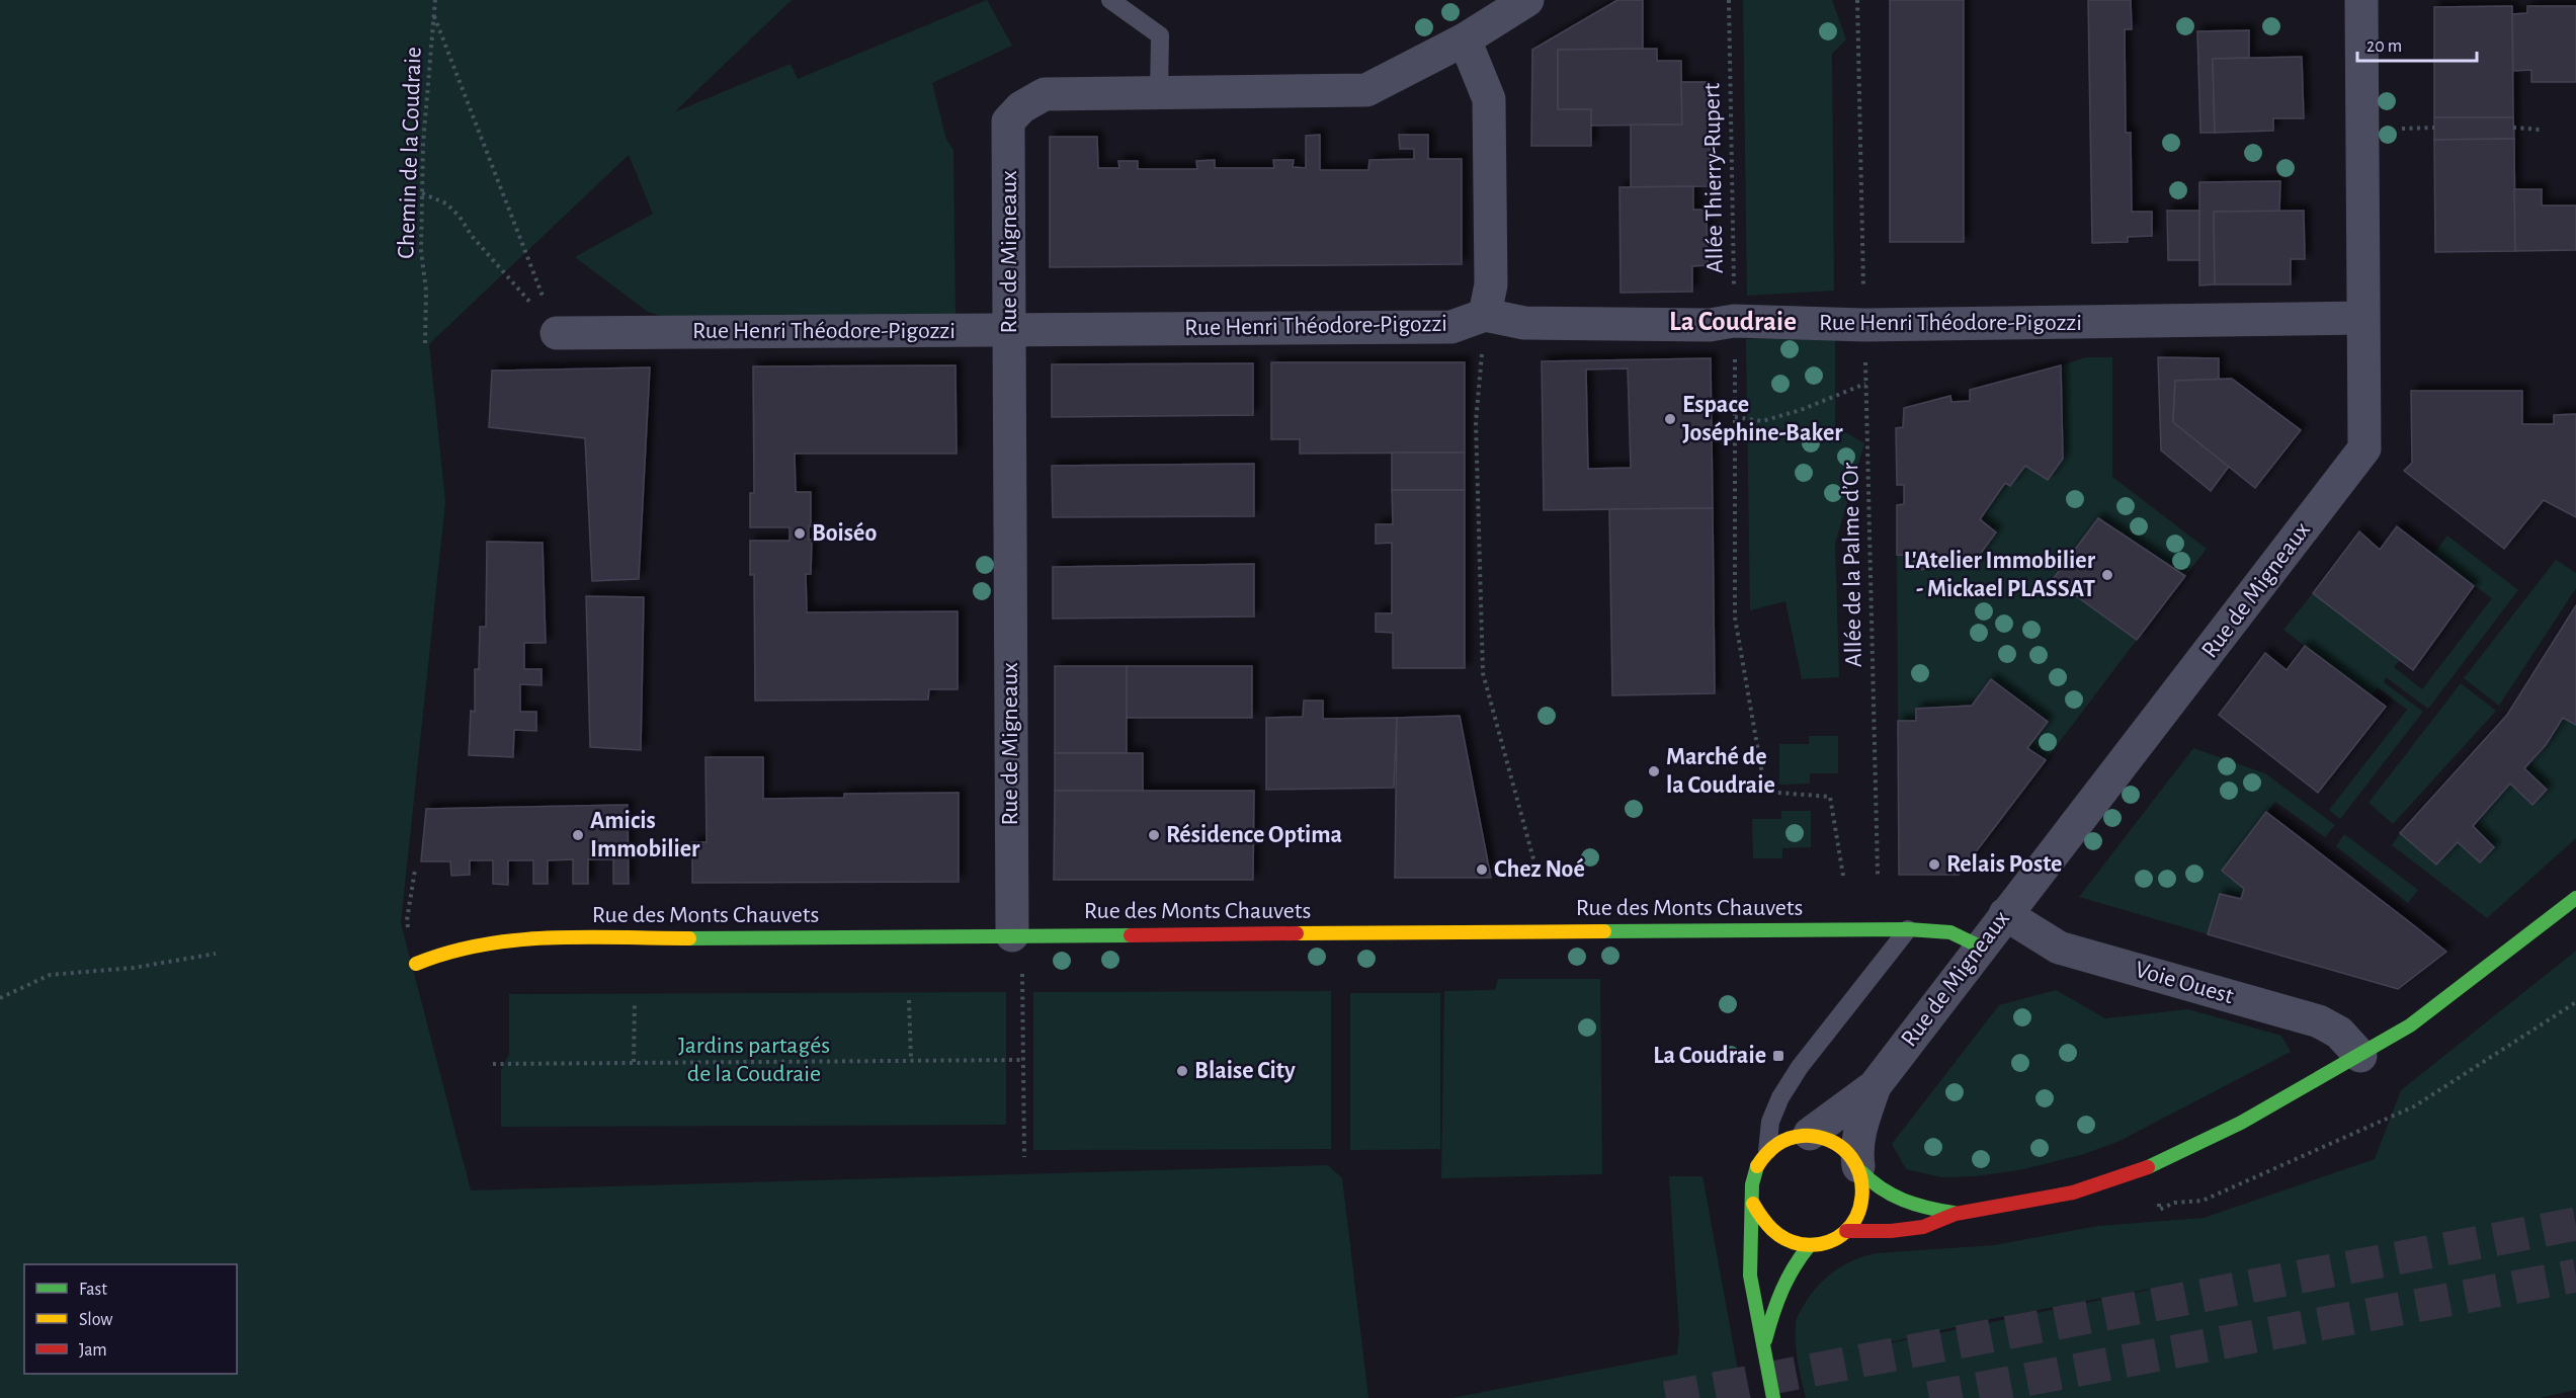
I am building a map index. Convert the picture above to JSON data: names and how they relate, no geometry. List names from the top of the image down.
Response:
{
  "streets": {
    "street": [
      "Rue de Migneaux",
      "Rue Henri Théodore-Pigozzi",
      "Rue des Monts Chauvets",
      "Voie Ouest"
    ],
    "path": ["Chemin de la Coudraie", "Allée Thierry-Rupert", "Allée de la Palme d’Or"]
  },
  "crossings": [
    ["Allée Thierry-Rupert", "Rue Henri Théodore-Pigozzi"],
    ["Rue de Migneaux", "Rue Henri Théodore-Pigozzi"],
    ["Rue de Migneaux", "Rue des Monts Chauvets"],
    ["Rue de Migneaux", "Voie Ouest"],
    ["Rue Henri Théodore-Pigozzi", "Allée de la Palme d’Or"]
  ],
  "districts": ["La Coudraie"],
  "parks": ["Jardins partagés de la Coudraie"],
  "places": {
    "other": [
      "Espace Joséphine-Baker",
      "Boiséo",
      "L'Atelier Immobilier - Mickael PLASSAT",
      "Marché de la Coudraie",
      "Amicis Immobilier",
      "Résidence Optima",
      "Relais Poste",
      "Chez Noé",
      "Blaise City"
    ],
    "transit": ["La Coudraie"]
  },
  "legend": ["Fast", "Slow", "Jam"],
  "scale_bar": "20 m"
}
